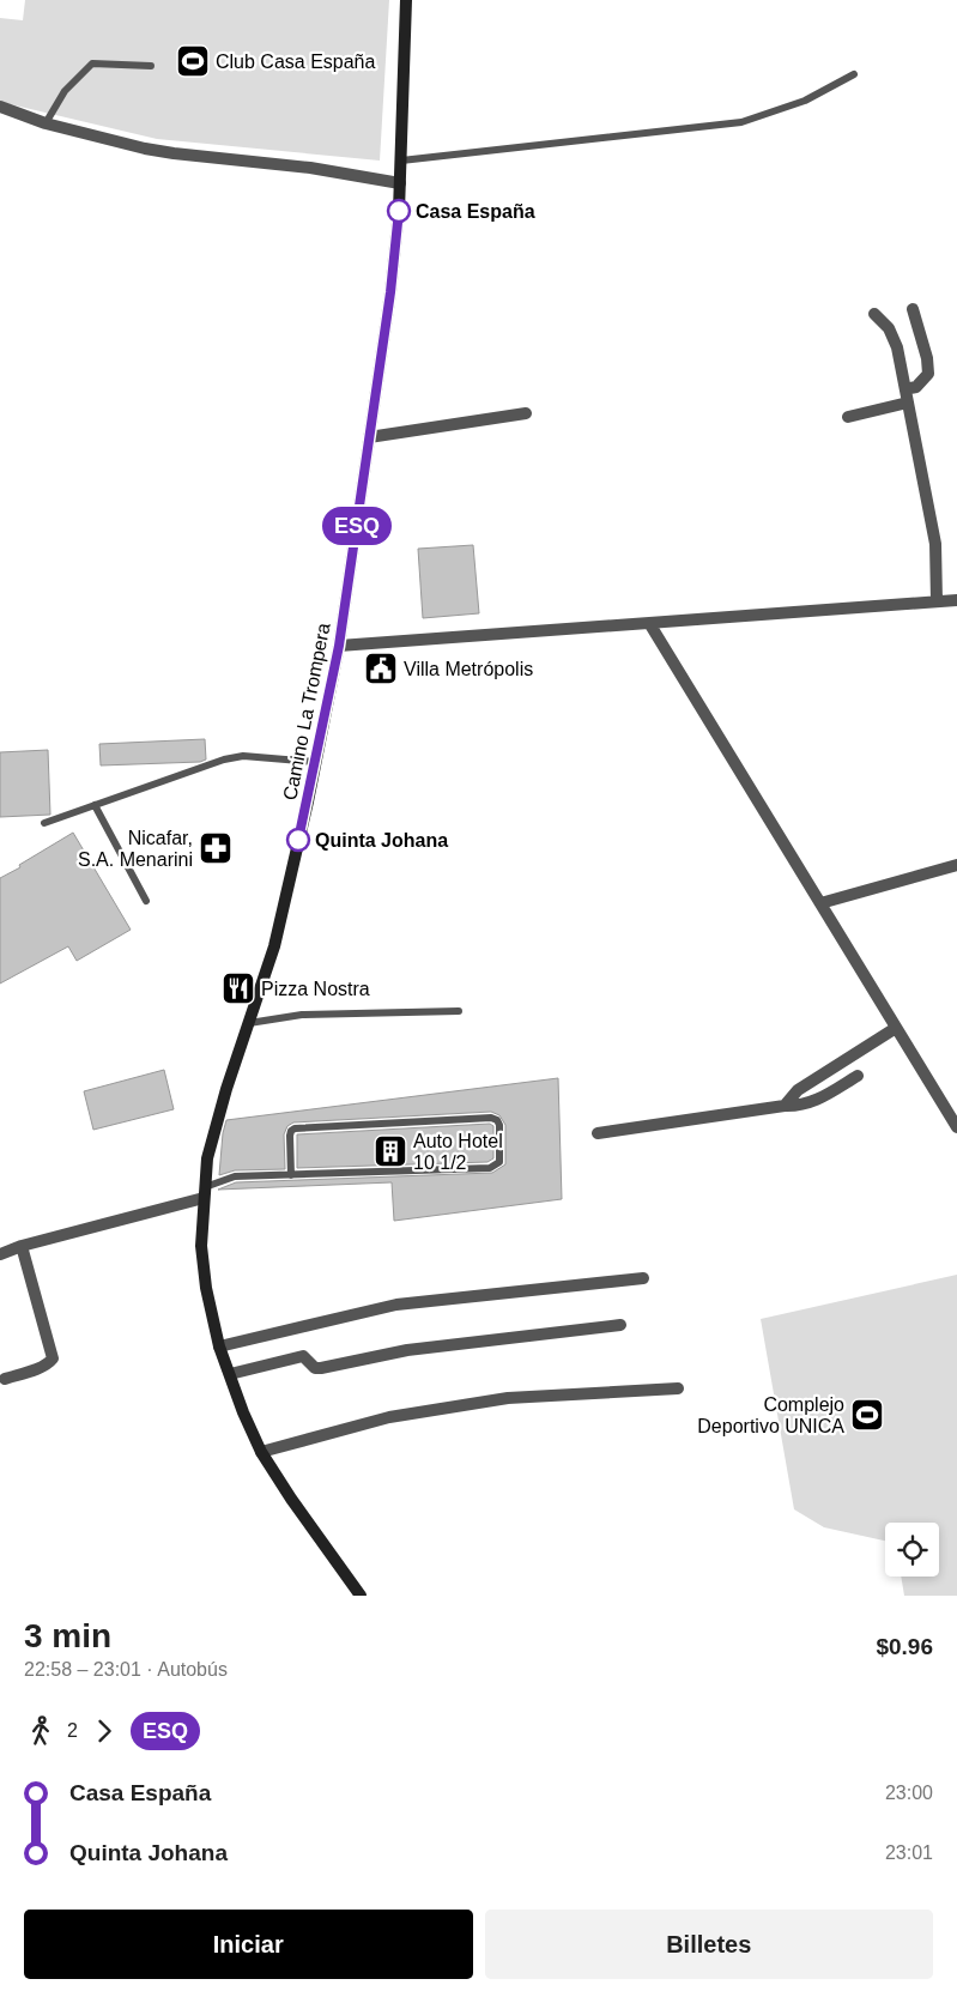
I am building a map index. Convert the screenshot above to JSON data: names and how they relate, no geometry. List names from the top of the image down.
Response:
{
  "streets": {
    "street": ["Camino La Trompera"]
  },
  "places": {
    "sports": ["Club Casa España", "Complejo Deportivo UNICA"],
    "other": ["Casa España", "Quinta Johana"],
    "public building": ["Villa Metrópolis"],
    "pharmacy": ["Nicafar, S.A. Menarini"],
    "restaurant": ["Pizza Nostra"],
    "building": ["Auto Hotel 10 1/2"]
  },
  "lines": ["bus line ESQ"],
  "page": {
    "on_map": "ESQ",
    "heading": ["3 min", "22:58 – 23:01 · Autobús", "$0.96"],
    "legs": ["2", "ESQ"],
    "list": [
      {
        "name": "Casa España",
        "value": "23:00"
      },
      {
        "name": "Quinta Johana",
        "value": "23:01"
      }
    ],
    "buttons": ["Iniciar", "Billetes"]
  }
}
